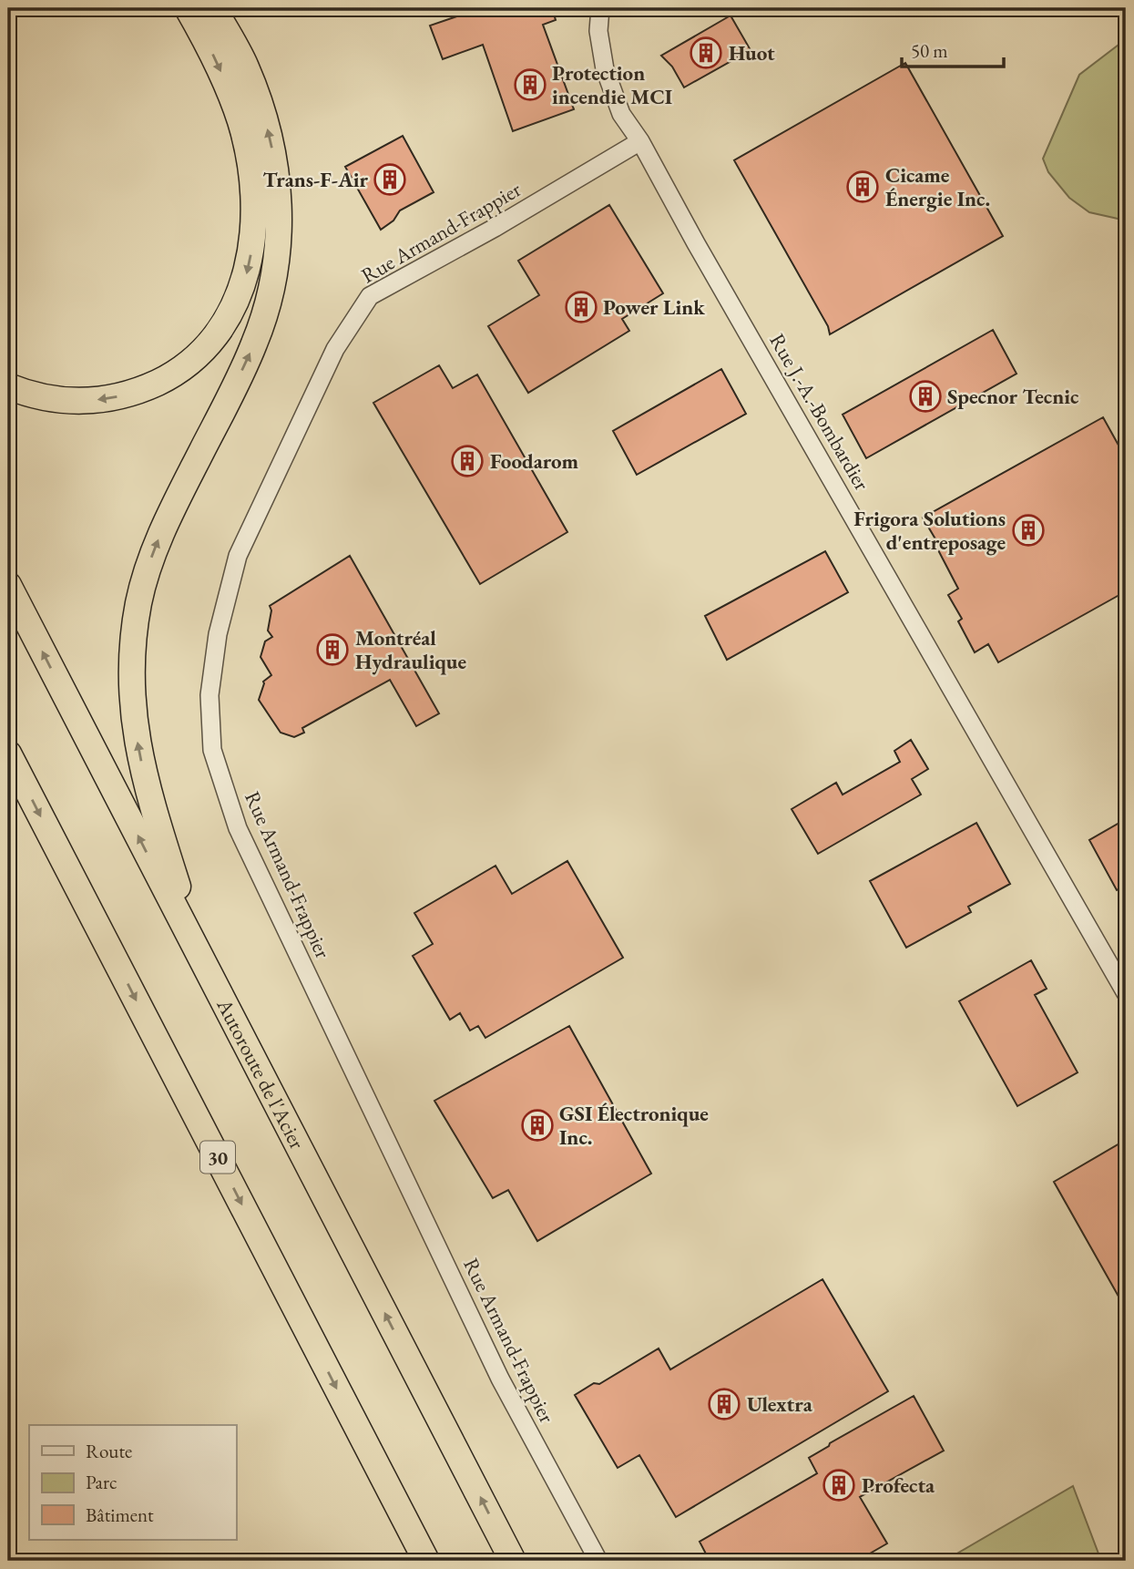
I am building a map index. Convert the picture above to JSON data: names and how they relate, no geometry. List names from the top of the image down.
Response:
{
  "streets": {
    "highway": ["Autoroute de l'Acier", "30"],
    "street": ["Rue Armand-Frappier", "Rue J.-A.-Bombardier"]
  },
  "crossings": [
    ["Rue Armand-Frappier", "Rue J.-A.-Bombardier"]
  ],
  "places": {
    "building": [
      "Huot",
      "Protection incendie MCI",
      "Trans-F-Air",
      "Cicame Énergie Inc.",
      "Power Link",
      "Specnor Tecnic",
      "Foodarom",
      "Frigora Solutions d'entreposage",
      "Montréal Hydraulique",
      "GSI Électronique Inc.",
      "Ulextra",
      "Profecta"
    ]
  },
  "legend": ["Route", "Parc", "Bâtiment"],
  "scale_bar": "50 m"
}
